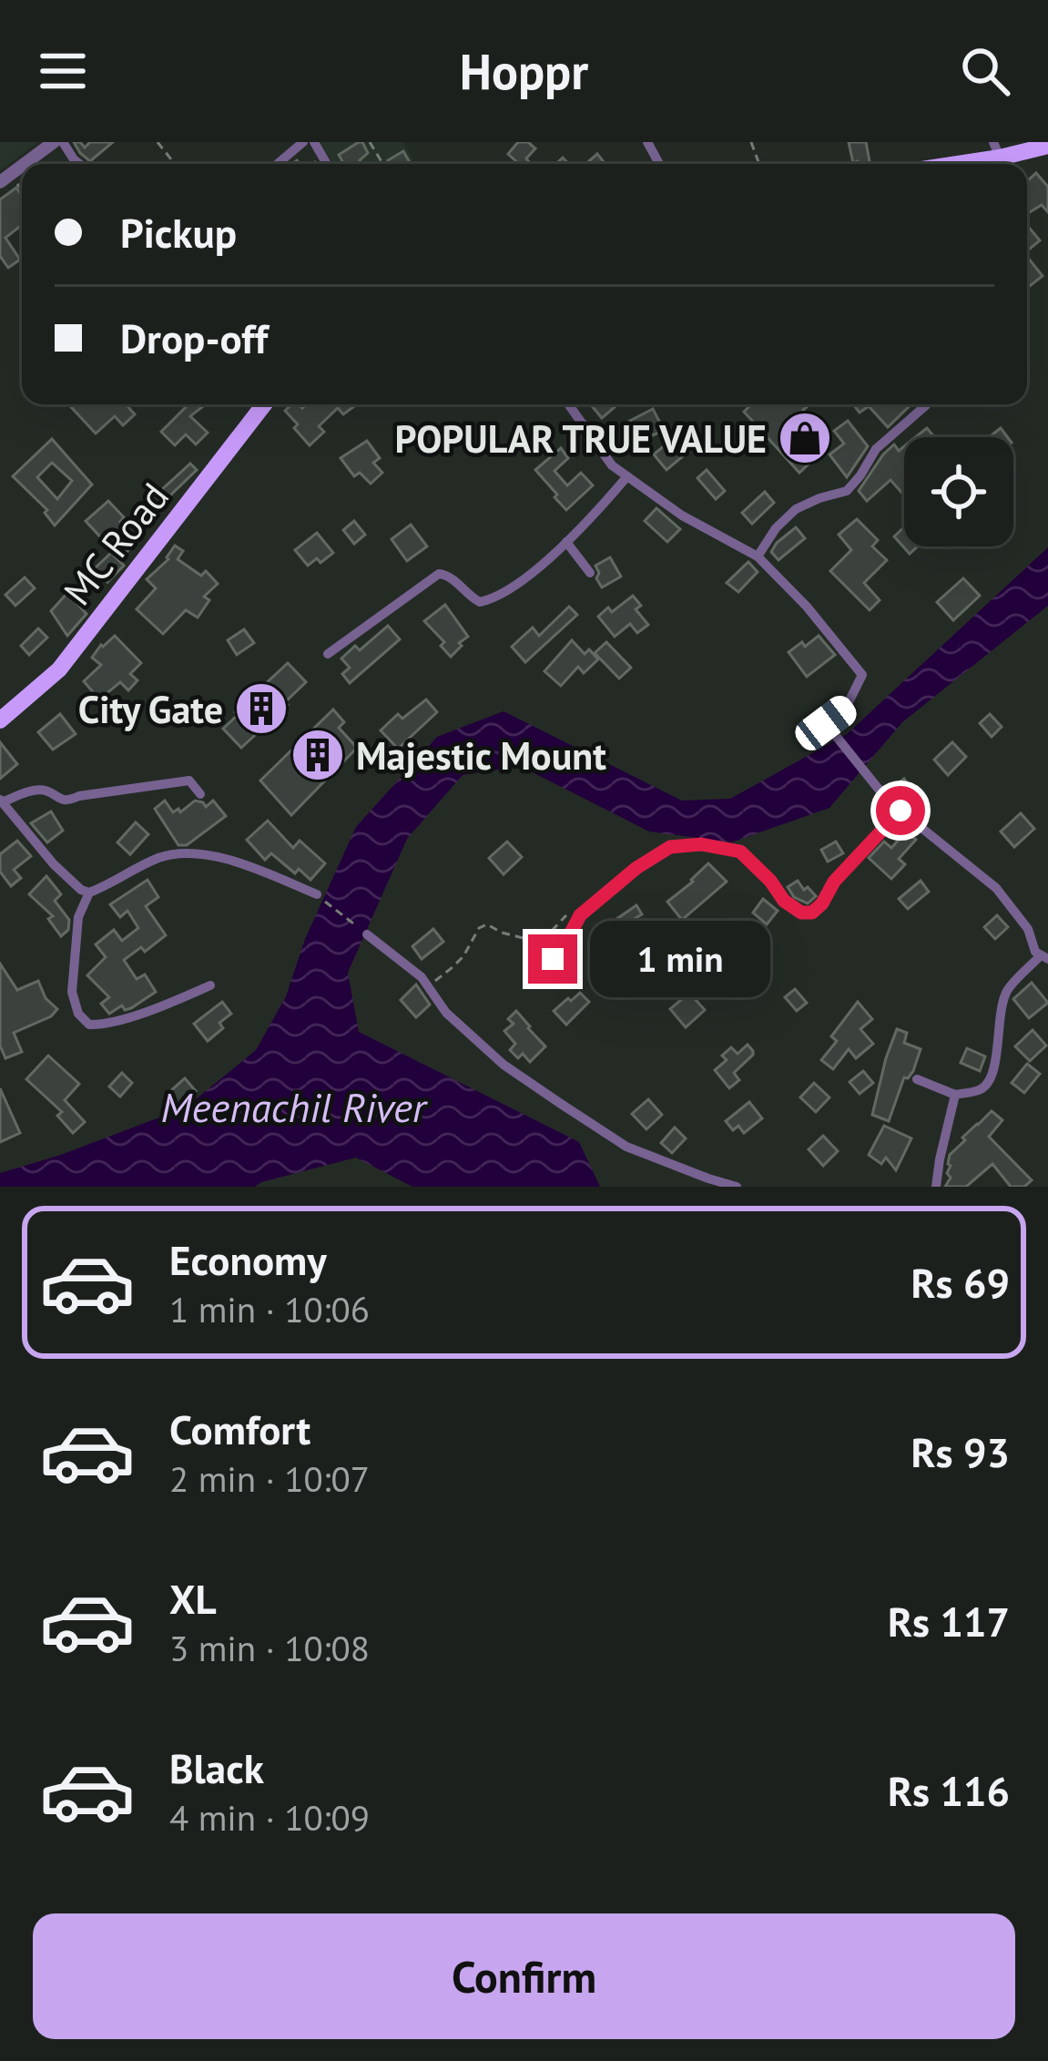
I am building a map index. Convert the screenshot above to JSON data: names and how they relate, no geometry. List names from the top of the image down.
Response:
{
  "streets": {
    "main road": ["MC Road"]
  },
  "water": ["Meenachil River"],
  "places": {
    "shop": ["POPULAR TRUE VALUE"],
    "building": ["City Gate", "Majestic Mount"]
  },
  "page": {
    "header": "Hoppr",
    "banner": ["Pickup", "Drop-off"],
    "bubble": "1 min",
    "list": [
      {
        "name": "Economy",
        "note": "1 min · 10:06",
        "value": "Rs 69"
      },
      {
        "name": "Comfort",
        "note": "2 min · 10:07",
        "value": "Rs 93"
      },
      {
        "name": "XL",
        "note": "3 min · 10:08",
        "value": "Rs 117"
      },
      {
        "name": "Black",
        "note": "4 min · 10:09",
        "value": "Rs 116"
      }
    ],
    "buttons": "Confirm"
  }
}
